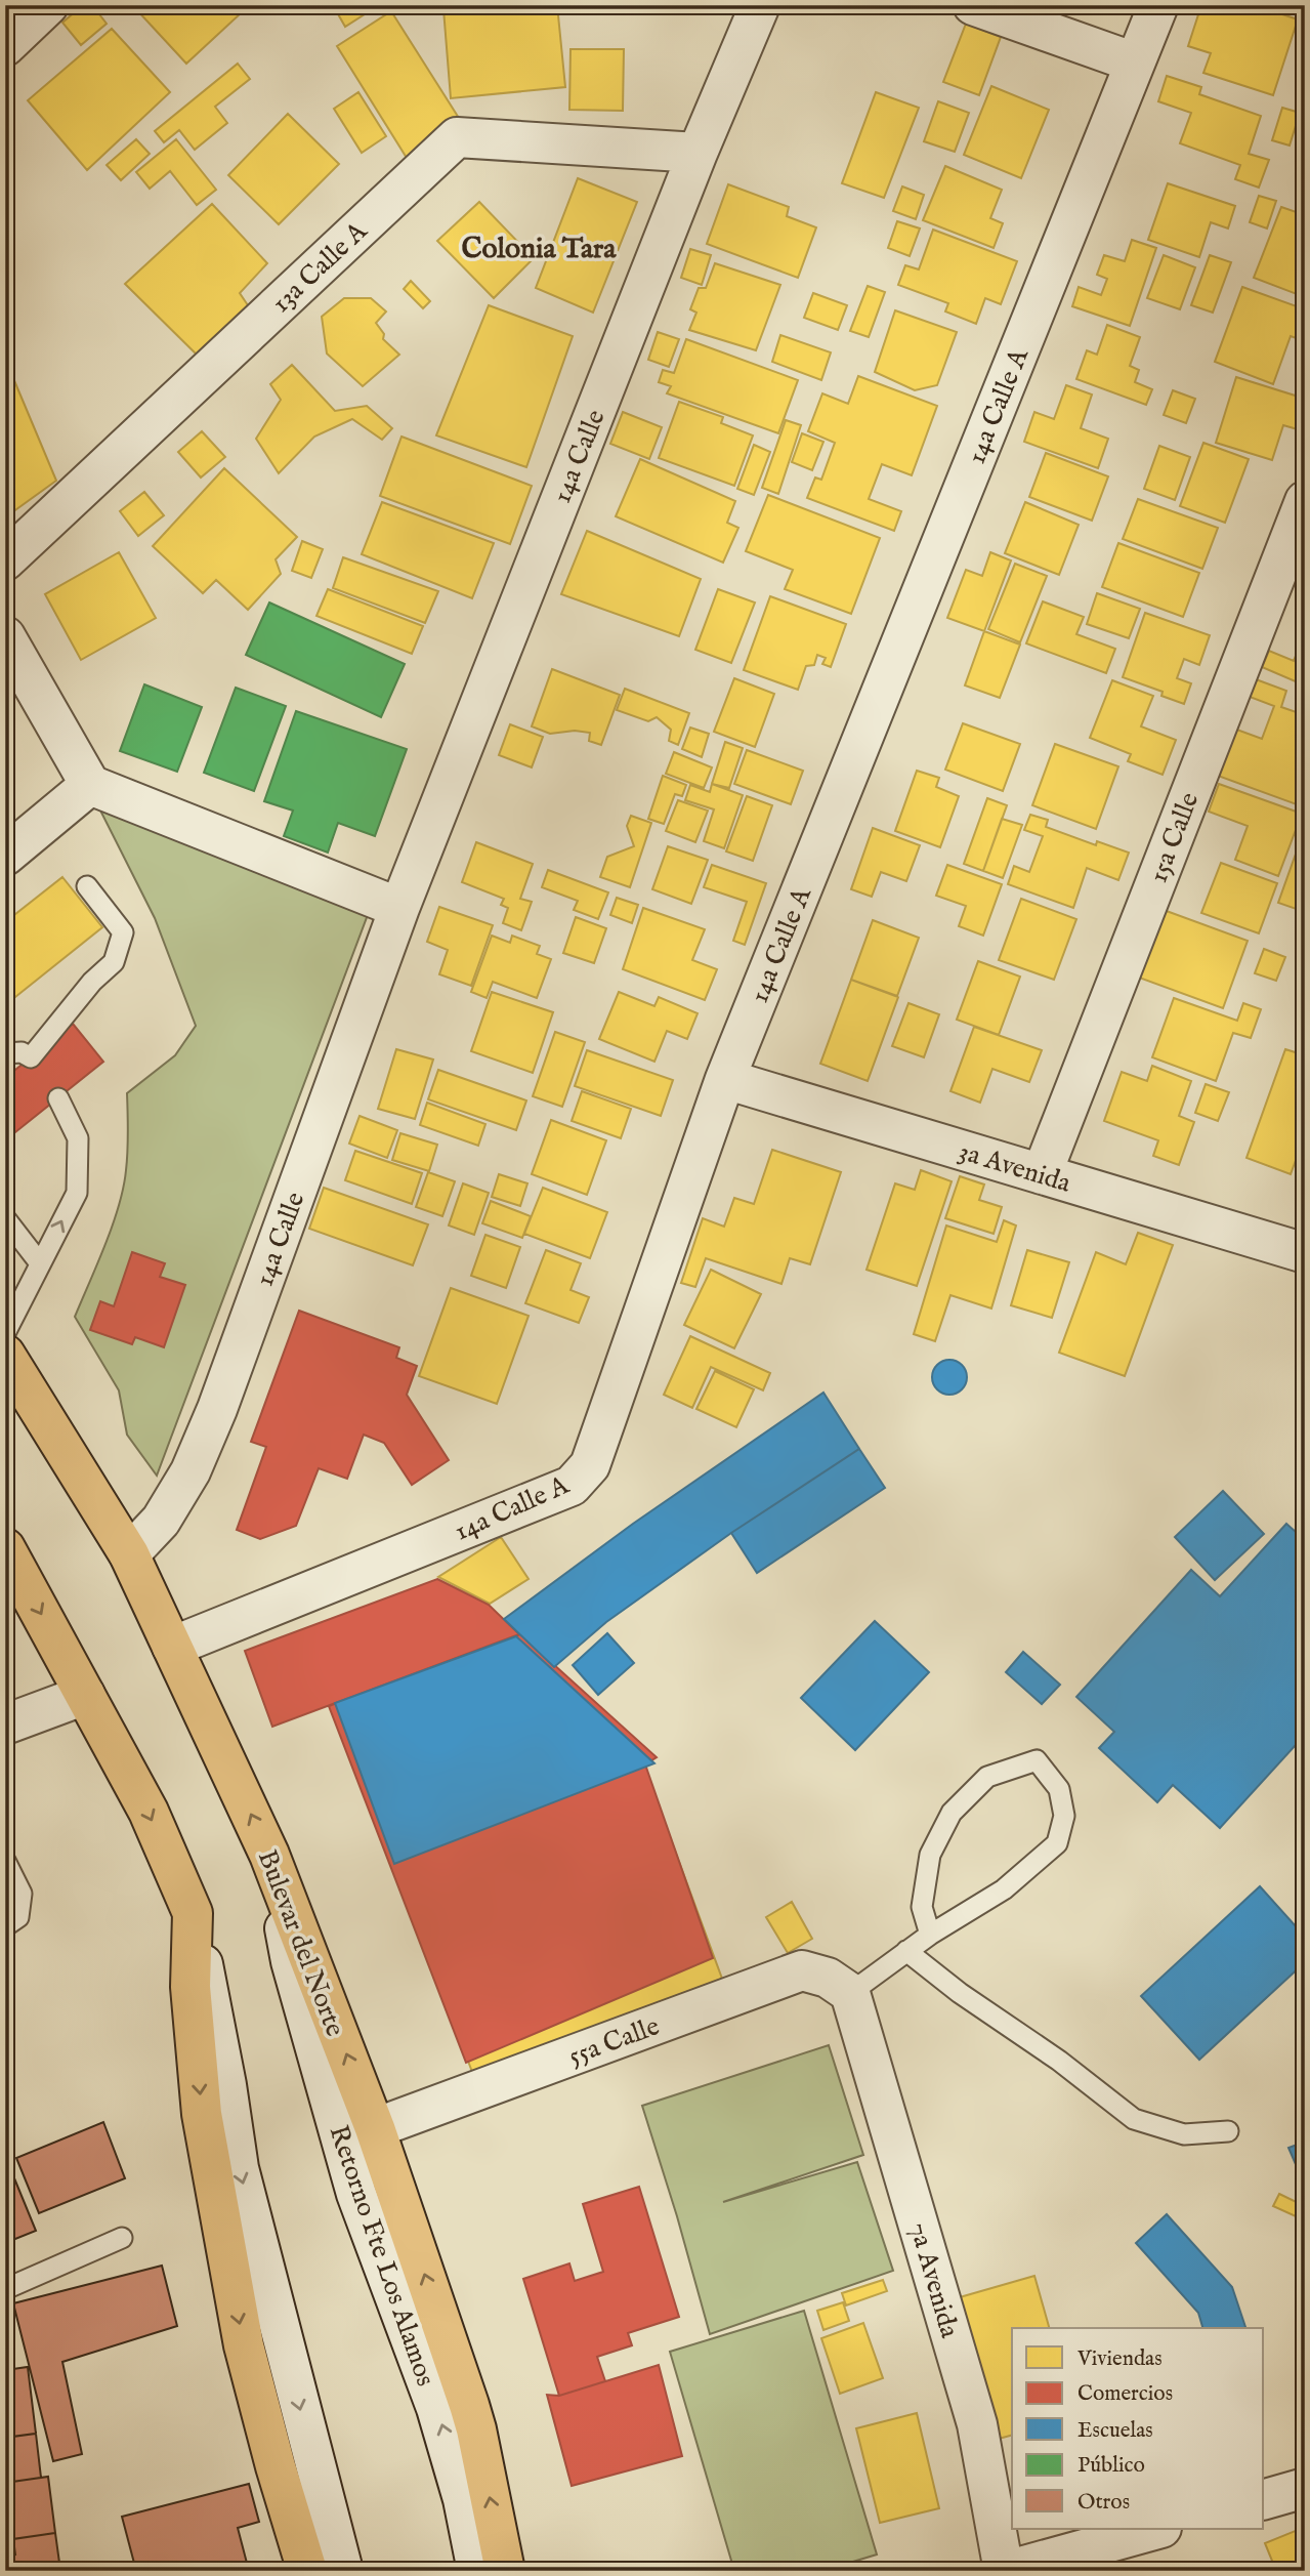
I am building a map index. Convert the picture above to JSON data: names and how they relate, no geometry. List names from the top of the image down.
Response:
{
  "streets": {
    "highway": ["Bulevar del Norte"],
    "street": [
      "13a Calle A",
      "14a Calle A",
      "14a Calle",
      "15a Calle",
      "3a Avenida",
      "55a Calle",
      "Retorno Fte Los Alamos",
      "7a Avenida"
    ]
  },
  "crossings": [
    ["13a Calle A", "14a Calle"],
    ["14a Calle A", "3a Avenida"],
    ["14a Calle A", "Bulevar del Norte"],
    ["14a Calle", "Bulevar del Norte"],
    ["15a Calle", "3a Avenida"],
    ["Bulevar del Norte", "55a Calle"],
    ["Bulevar del Norte", "Retorno Fte Los Alamos"],
    ["55a Calle", "7a Avenida"]
  ],
  "districts": ["Colonia Tara"],
  "legend": [
    "Viviendas",
    "Comercios",
    "Escuelas",
    "Público",
    "Otros"
  ]
}
